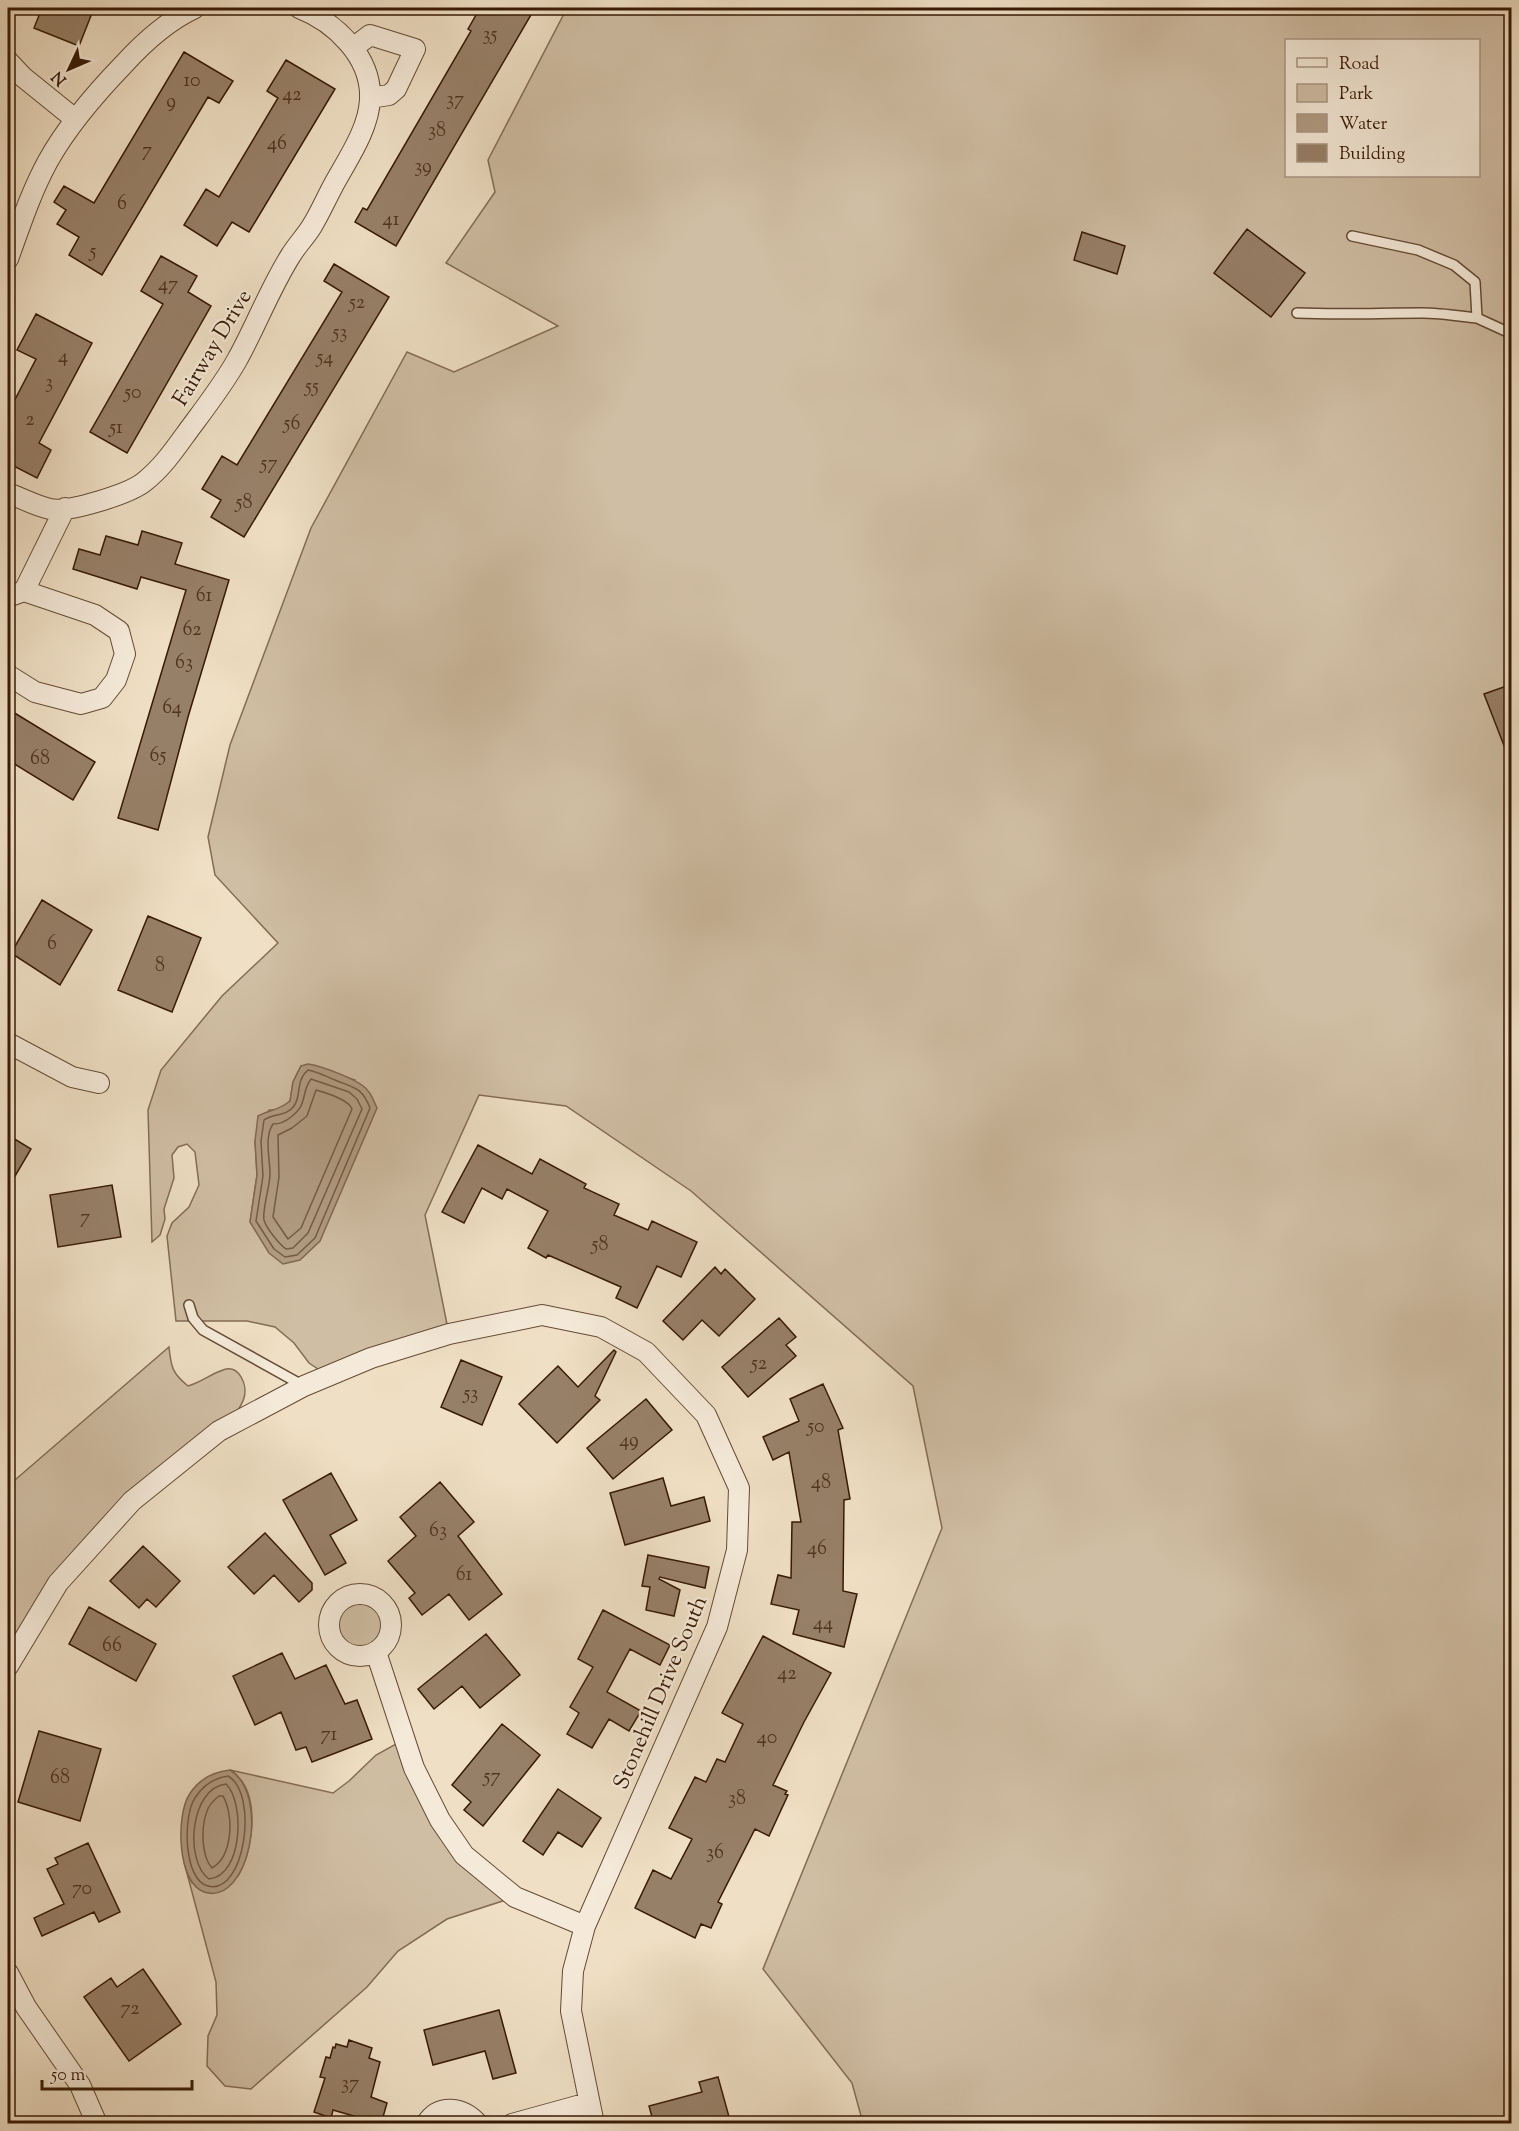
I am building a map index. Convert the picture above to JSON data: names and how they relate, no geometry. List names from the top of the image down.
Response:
{
  "streets": {
    "street": ["Fairway Drive", "Stonehill Drive South"]
  },
  "house_numbers": [
    "35",
    "10",
    "42",
    "37",
    "9",
    "38",
    "46",
    "7",
    "39",
    "6",
    "41",
    "5",
    "47",
    "52",
    "53",
    "4",
    "54",
    "3",
    "55",
    "50",
    "2",
    "56",
    "51",
    "57",
    "58",
    "61",
    "62",
    "63",
    "64",
    "65",
    "68",
    "6",
    "8",
    "7",
    "58",
    "52",
    "53",
    "50",
    "49",
    "48",
    "63",
    "46",
    "61",
    "44",
    "66",
    "42",
    "71",
    "40",
    "57",
    "68",
    "38",
    "36",
    "70",
    "72",
    "37"
  ],
  "legend": [
    "Road",
    "Park",
    "Water",
    "Building"
  ],
  "scale_bar": "50 m",
  "north": "bottom left"
}
